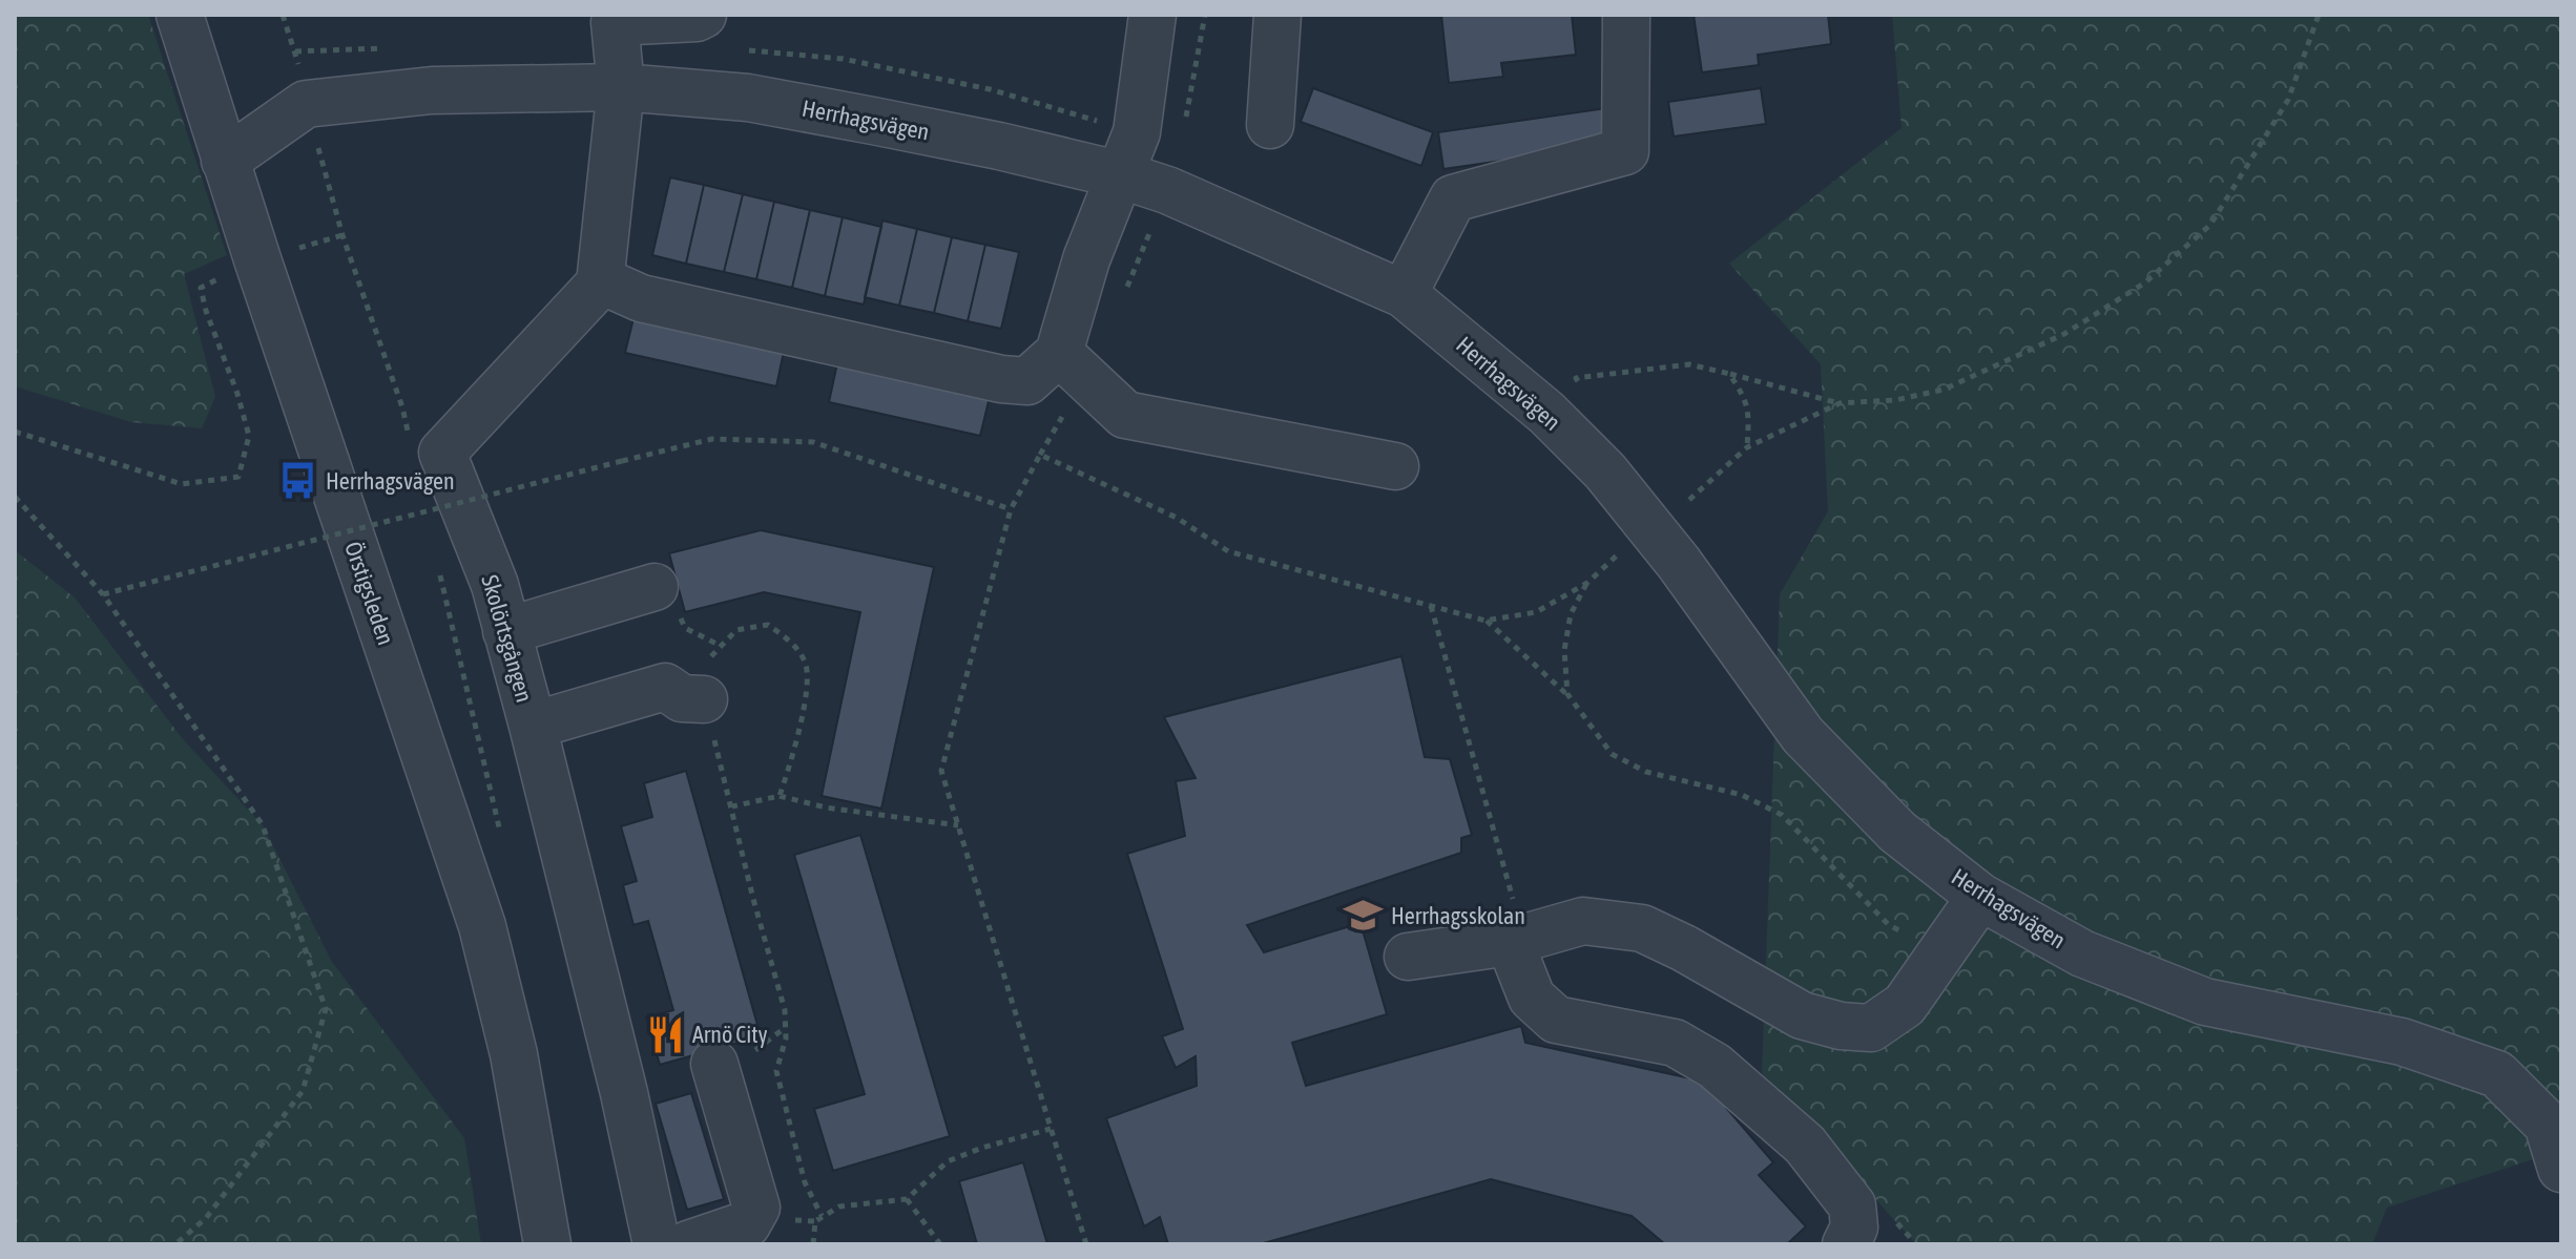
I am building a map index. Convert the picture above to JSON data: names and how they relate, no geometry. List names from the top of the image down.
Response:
{
  "streets": {
    "street": ["Herrhagsvägen", "Örstigsleden", "Skolörtsgången"]
  },
  "crossings": [
    ["Herrhagsvägen", "Örstigsleden"]
  ],
  "places": {
    "bus stop": ["Herrhagsvägen"],
    "school or university": ["Herrhagsskolan"],
    "restaurant": ["Arnö City"]
  }
}
